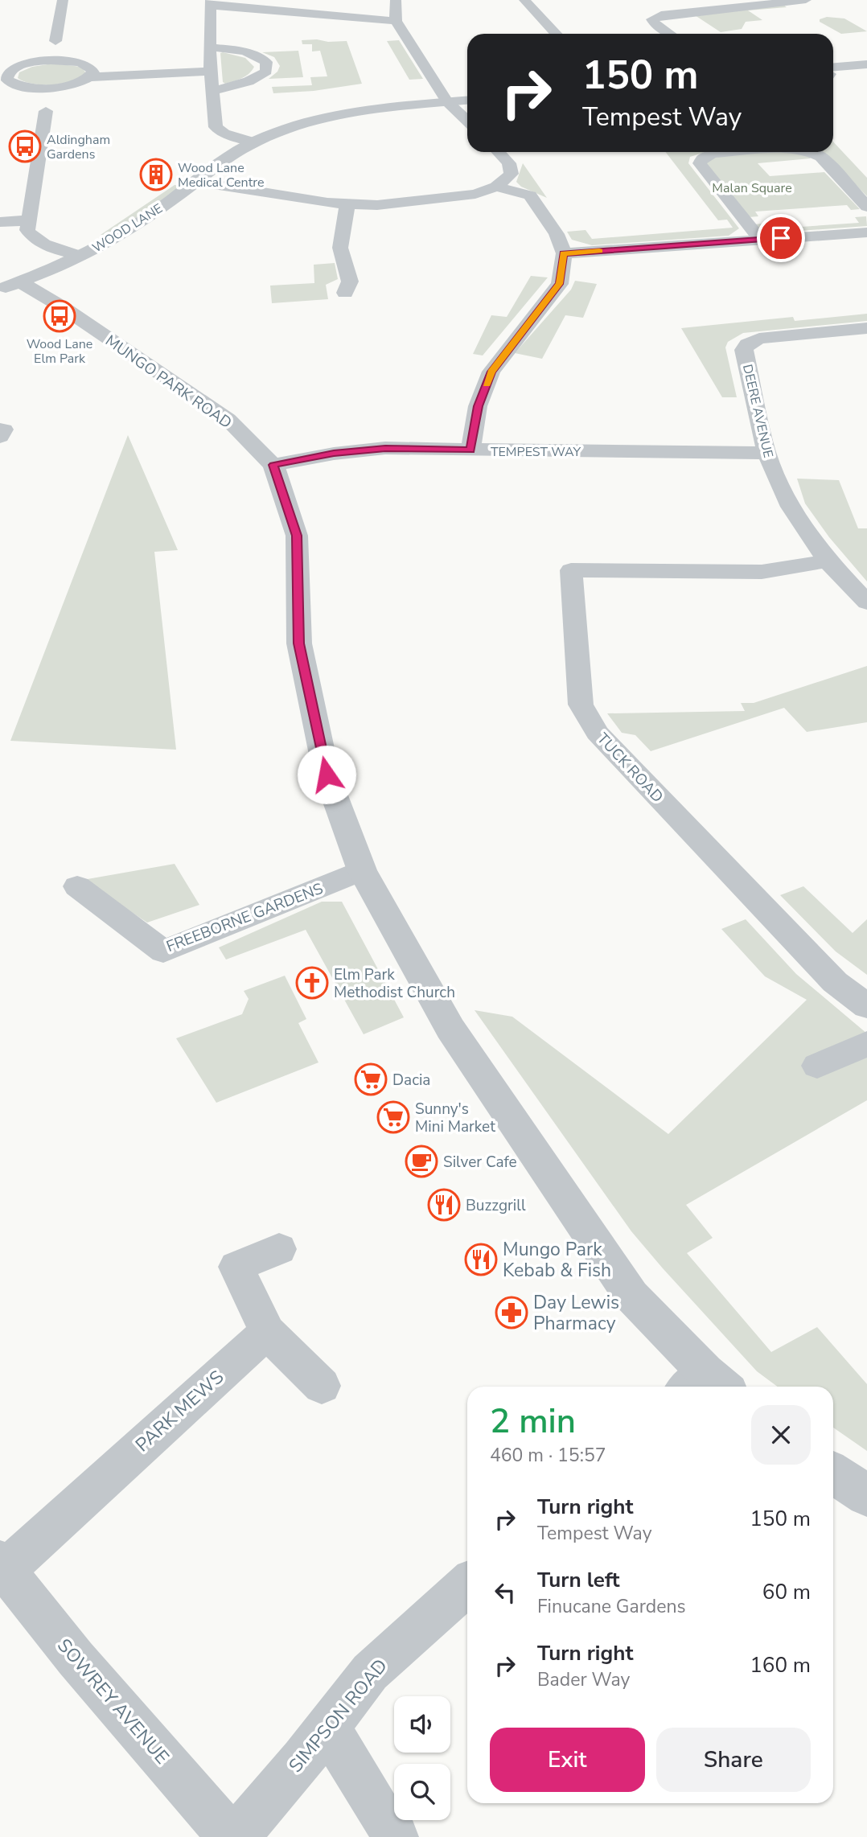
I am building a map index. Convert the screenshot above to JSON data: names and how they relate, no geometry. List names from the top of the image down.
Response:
{
  "streets": {
    "street": [
      "WOOD LANE",
      "MUNGO PARK ROAD",
      "DEERE AVENUE",
      "TEMPEST WAY",
      "TUCK ROAD",
      "FREEBORNE GARDENS",
      "PARK MEWS",
      "SOWREY AVENUE",
      "SIMPSON ROAD"
    ]
  },
  "crossings": [
    ["WOOD LANE", "MUNGO PARK ROAD"],
    ["MUNGO PARK ROAD", "TEMPEST WAY"],
    ["MUNGO PARK ROAD", "FREEBORNE GARDENS"],
    ["DEERE AVENUE", "TEMPEST WAY"],
    ["DEERE AVENUE", "TUCK ROAD"],
    ["PARK MEWS", "SOWREY AVENUE"]
  ],
  "parks": ["Malan Square"],
  "places": {
    "bus stop": ["Aldingham Gardens", "Wood Lane Elm Park"],
    "building": ["Wood Lane Medical Centre"],
    "church": ["Elm Park Methodist Church"],
    "supermarket": ["Dacia", "Sunny's Mini Market"],
    "cafe": ["Silver Cafe"],
    "restaurant": ["Buzzgrill", "Mungo Park Kebab & Fish"],
    "pharmacy": ["Day Lewis Pharmacy"]
  },
  "page": {
    "turn": ["150 m", "Tempest Way"],
    "heading": ["2 min", "460 m · 15:57"],
    "list": [
      {
        "name": "Turn right",
        "note": "Tempest Way",
        "value": "150 m"
      },
      {
        "name": "Turn left",
        "note": "Finucane Gardens",
        "value": "60 m"
      },
      {
        "name": "Turn right",
        "note": "Bader Way",
        "value": "160 m"
      }
    ],
    "buttons": ["Exit", "Share"]
  }
}
